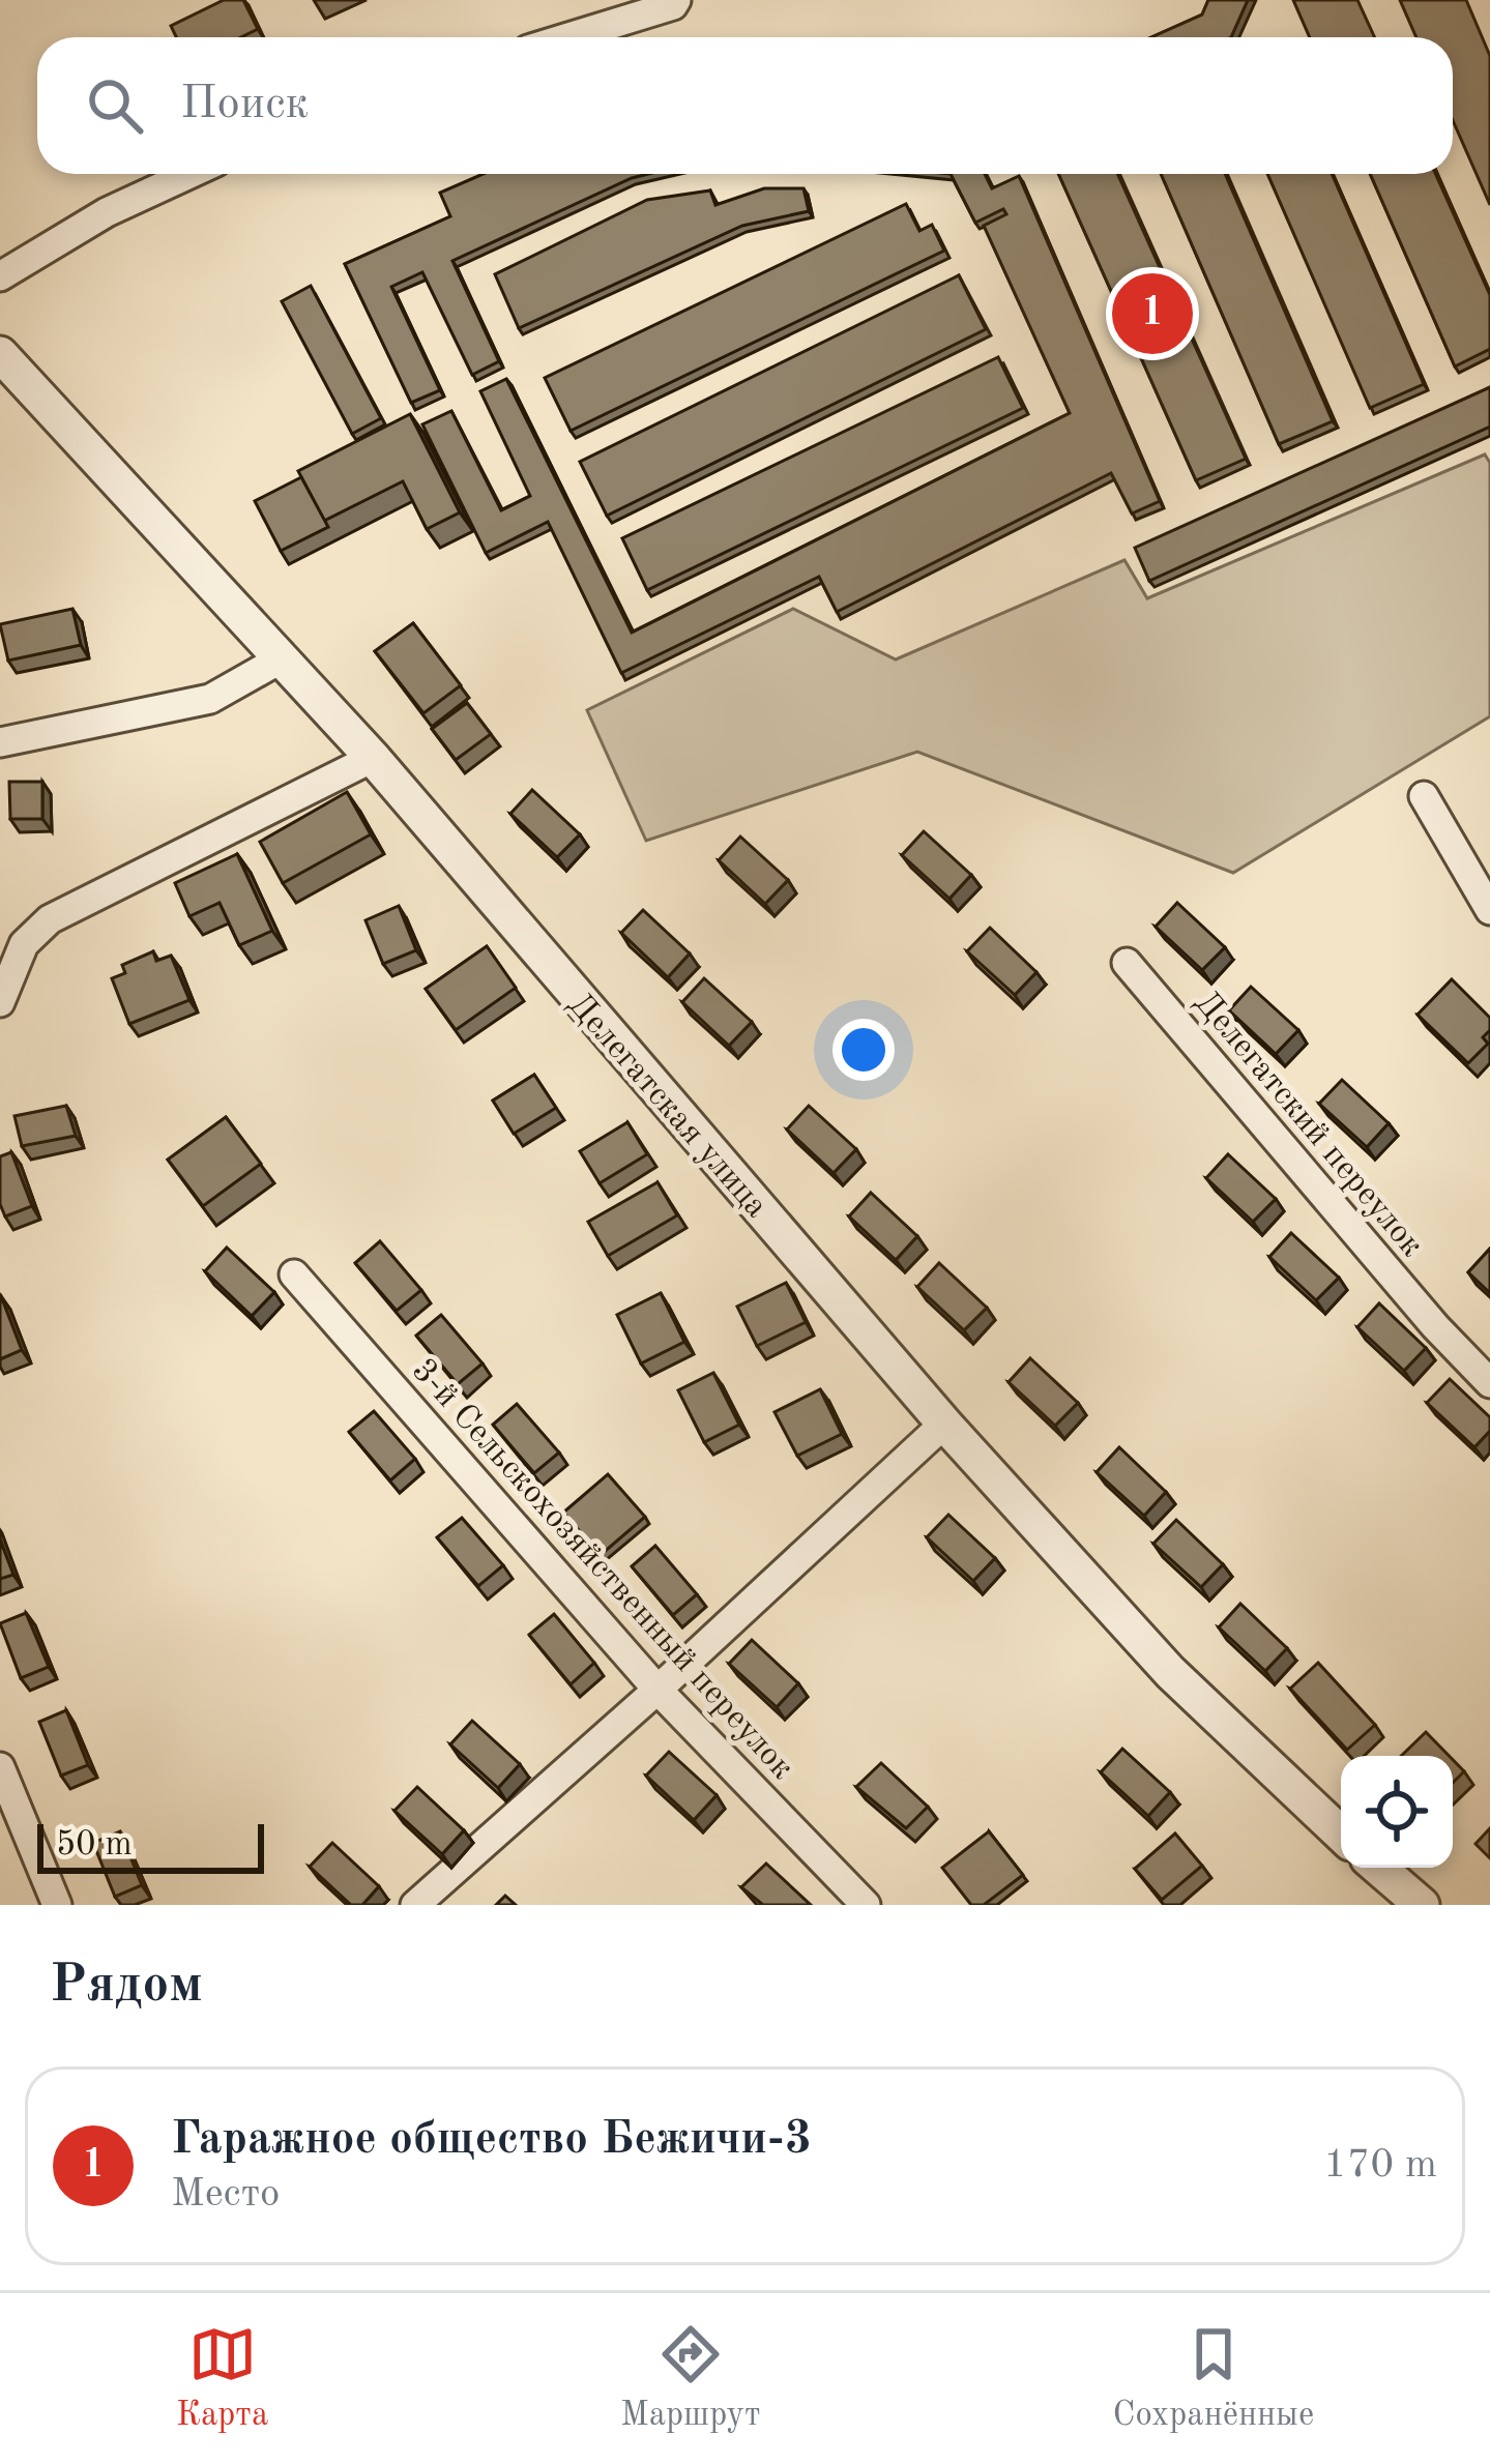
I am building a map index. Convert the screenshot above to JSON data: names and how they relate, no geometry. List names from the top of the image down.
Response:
{
  "streets": {
    "street": ["Делегатская улица", "Делегатский переулок", "3-й Сельскохозяйственный переулок"]
  },
  "scale_bar": "50 m",
  "page": {
    "search": "Поиск",
    "pins": "1",
    "scale": "50 m",
    "heading": "Рядом",
    "list": [
      {
        "mark": "1",
        "name": "Гаражное общество Бежичи-3",
        "note": "Место",
        "value": "170 m"
      }
    ],
    "nav": ["Карта", "Маршрут", "Сохранённые"]
  }
}
